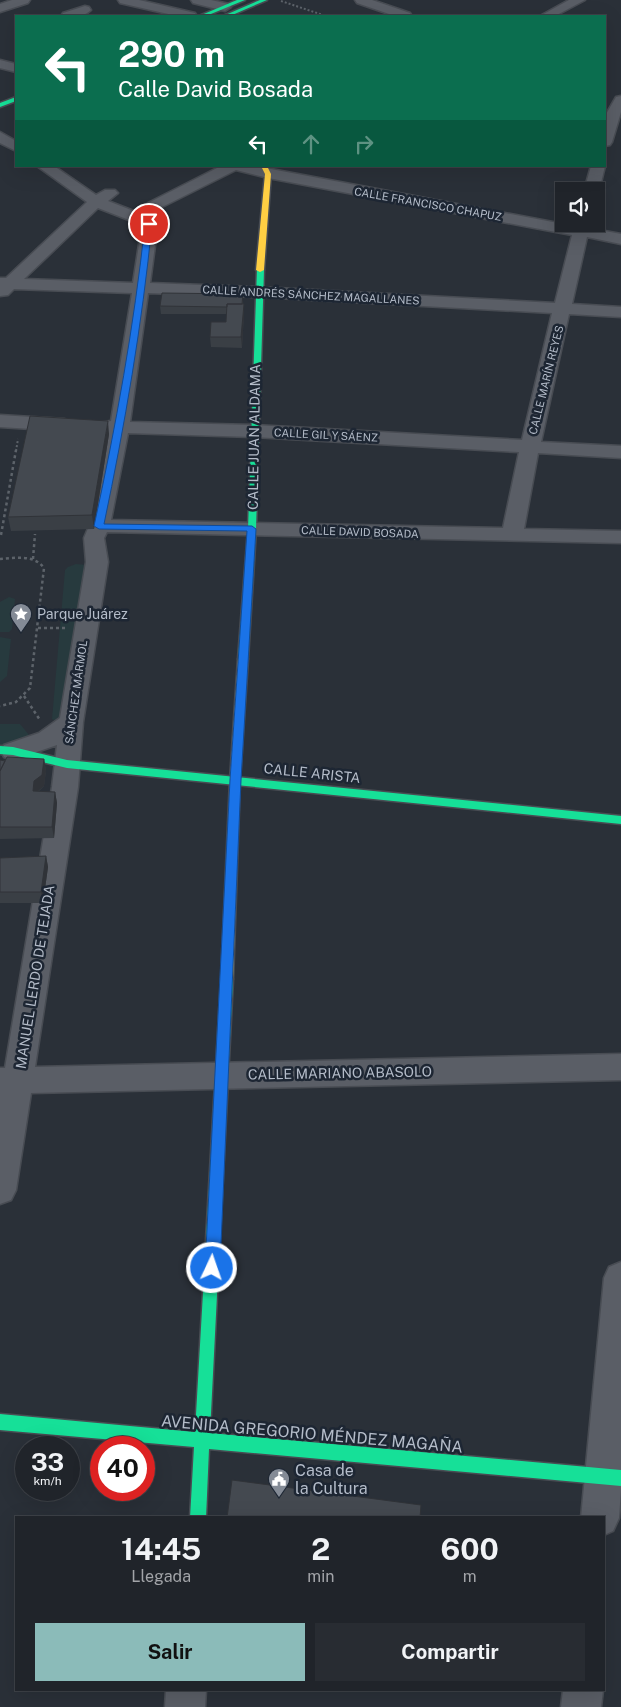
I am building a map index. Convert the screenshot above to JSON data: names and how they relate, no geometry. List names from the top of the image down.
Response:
{
  "streets": {
    "street": [
      "CALLE FRANCISCO CHAPUZ",
      "CALLE ANDRÉS SÁNCHEZ MAGALLANES",
      "CALLE MARÍN REYES",
      "CALLE GIL Y SÁENZ",
      "CALLE JUAN ALDAMA",
      "CALLE DAVID BOSADA",
      "SÁNCHEZ MÁRMOL",
      "CALLE ARISTA",
      "MANUEL LERDO DE TEJADA",
      "CALLE MARIANO ABASOLO",
      "AVENIDA GREGORIO MÉNDEZ MAGAÑA"
    ]
  },
  "crossings": [
    ["CALLE FRANCISCO CHAPUZ", "CALLE JUAN ALDAMA"],
    ["CALLE ANDRÉS SÁNCHEZ MAGALLANES", "CALLE MARÍN REYES"],
    ["CALLE ANDRÉS SÁNCHEZ MAGALLANES", "CALLE JUAN ALDAMA"],
    ["CALLE ANDRÉS SÁNCHEZ MAGALLANES", "SÁNCHEZ MÁRMOL"],
    ["CALLE MARÍN REYES", "CALLE GIL Y SÁENZ"],
    ["CALLE MARÍN REYES", "CALLE DAVID BOSADA"],
    ["CALLE GIL Y SÁENZ", "CALLE JUAN ALDAMA"],
    ["CALLE GIL Y SÁENZ", "SÁNCHEZ MÁRMOL"],
    ["CALLE JUAN ALDAMA", "CALLE DAVID BOSADA"],
    ["CALLE JUAN ALDAMA", "CALLE ARISTA"],
    ["CALLE JUAN ALDAMA", "CALLE MARIANO ABASOLO"],
    ["CALLE JUAN ALDAMA", "AVENIDA GREGORIO MÉNDEZ MAGAÑA"],
    ["CALLE DAVID BOSADA", "SÁNCHEZ MÁRMOL"],
    ["SÁNCHEZ MÁRMOL", "CALLE ARISTA"],
    ["SÁNCHEZ MÁRMOL", "MANUEL LERDO DE TEJADA"],
    ["CALLE ARISTA", "MANUEL LERDO DE TEJADA"],
    ["MANUEL LERDO DE TEJADA", "CALLE MARIANO ABASOLO"]
  ],
  "places": {
    "place": ["Parque Juárez"],
    "public building": ["Casa de la Cultura"]
  },
  "page": {
    "turn": ["290 m", "Calle David Bosada"],
    "speed": "33 km/h",
    "limit": "40",
    "eta": [
      "14:45",
      "Llegada",
      "2",
      "min",
      "600",
      "m"
    ],
    "buttons": ["Salir", "Compartir"]
  }
}
